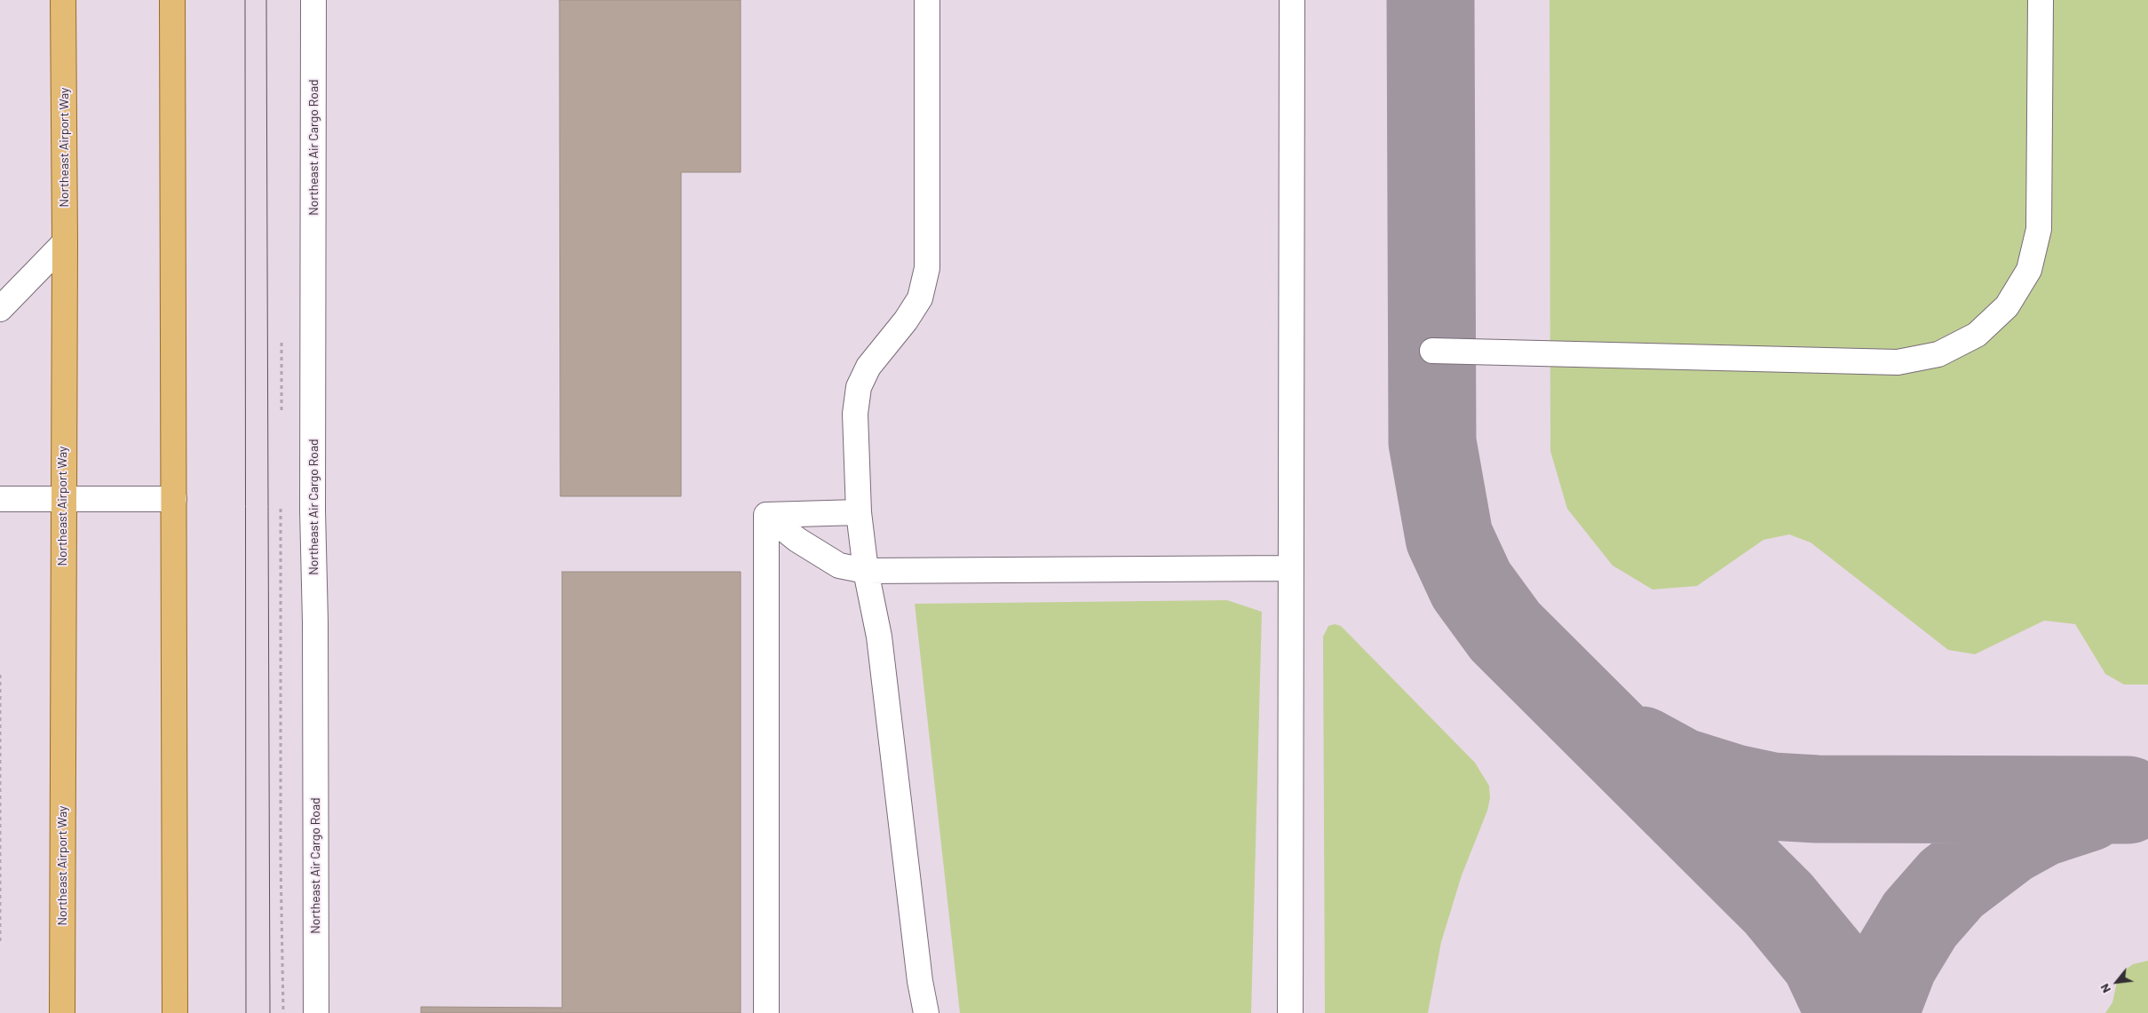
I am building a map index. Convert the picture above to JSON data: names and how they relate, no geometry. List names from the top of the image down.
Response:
{
  "streets": {
    "main road": ["Northeast Airport Way"],
    "street": ["Northeast Air Cargo Road"]
  },
  "north": "bottom left"
}
